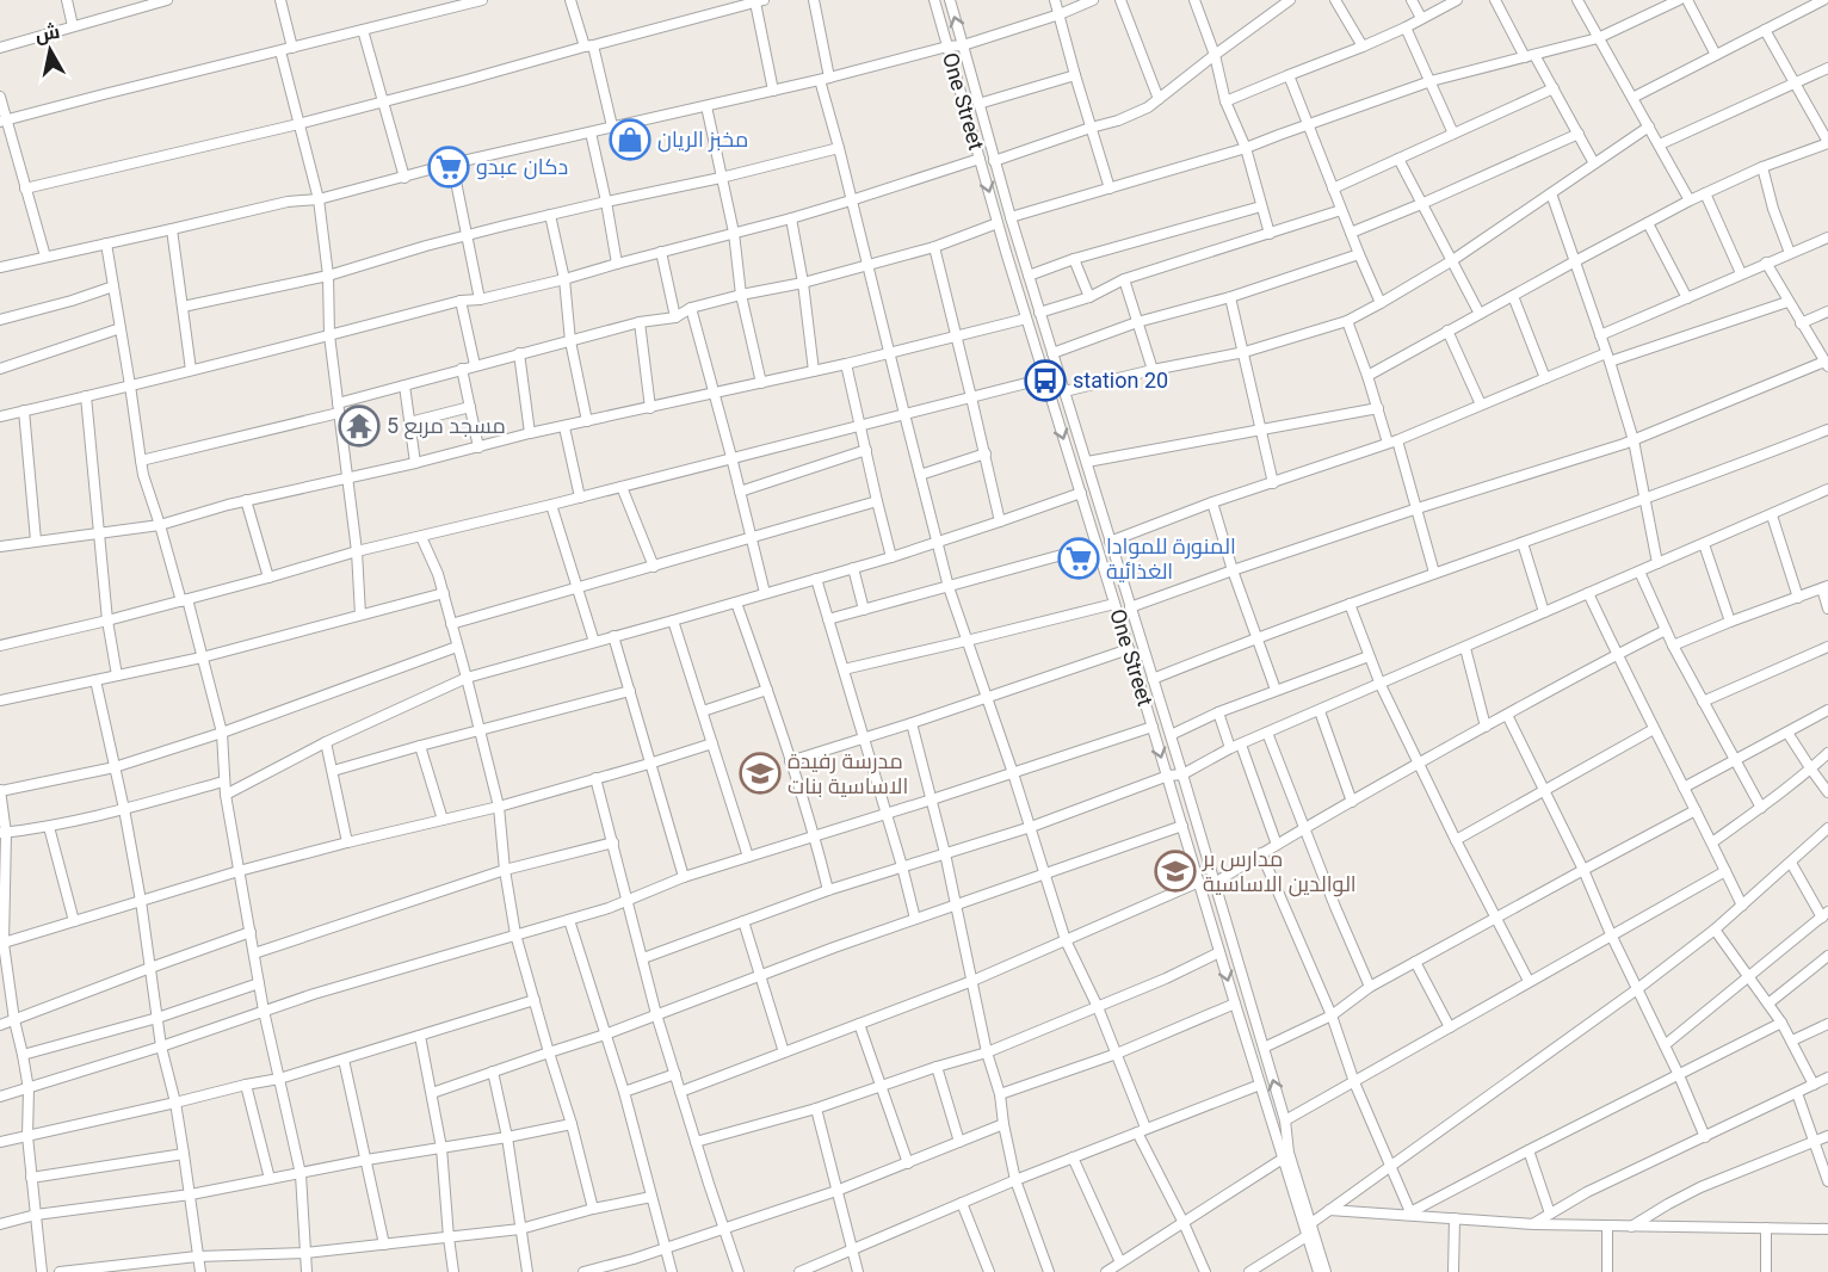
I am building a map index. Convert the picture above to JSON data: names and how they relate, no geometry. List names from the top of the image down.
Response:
{
  "streets": {
    "street": ["One Street"]
  },
  "places": {
    "shop": ["مخبز الريان"],
    "supermarket": ["دكان عبدو", "المنورة للموادا الغذائية"],
    "bus stop": ["station 20"],
    "temple": ["مسجد مربع 5"],
    "school or university": ["مدرسة رفيدة الاساسية بنات", "مدارس بر الوالدين الاساسية"]
  },
  "north": "top"
}
